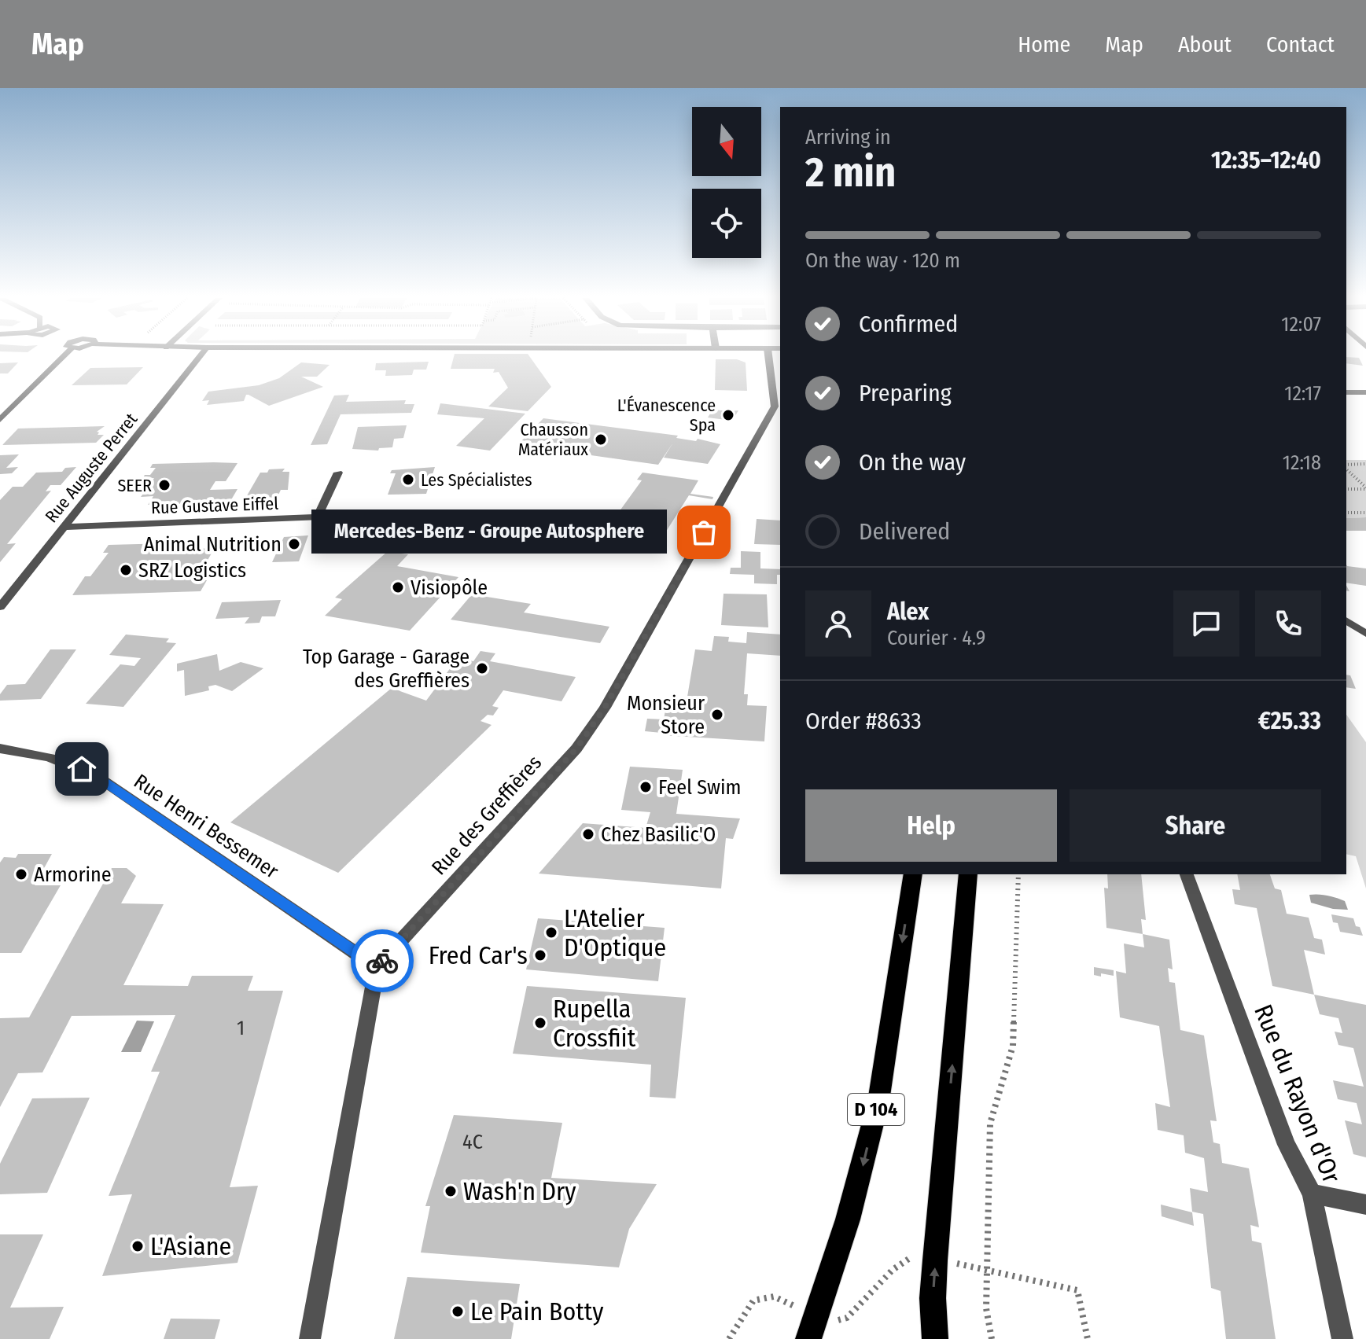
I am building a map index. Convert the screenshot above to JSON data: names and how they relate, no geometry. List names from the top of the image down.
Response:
{
  "streets": {
    "main road": ["D 104"],
    "street": [
      "Rue Auguste Perret",
      "Rue Gustave Eiffel",
      "Rue des Greffières",
      "Rue Henri Bessemer",
      "Rue du Rayon d'Or"
    ]
  },
  "crossings": [
    ["Rue Auguste Perret", "Rue Gustave Eiffel"],
    ["Rue des Greffières", "Rue Henri Bessemer"]
  ],
  "places": [
    "L'Évanescence Spa",
    "Chausson Matériaux",
    "Les Spécialistes",
    "SEER",
    "Mercedes-Benz - Groupe Autosphere",
    "Animal Nutrition",
    "SRZ Logistics",
    "Visiopôle",
    "Top Garage - Garage des Greffières",
    "Monsieur Store",
    "Feel Swim",
    "Chez Basilic'O",
    "Armorine",
    "L'Atelier D'Optique",
    "Fred Car's",
    "Rupella Crossfiit",
    "Wash'n Dry",
    "L'Asiane",
    "Le Pain Botty"
  ],
  "house_numbers": ["1", "4C"],
  "north": "bottom",
  "page": {
    "header": "Map",
    "nav": [
      "Home",
      "Map",
      "About",
      "Contact"
    ],
    "heading": ["2 min", "Arriving in", "12:35–12:40"],
    "panel": [
      "Alex",
      "Courier · 4.9",
      "Order #8633",
      "€25.33"
    ],
    "bar": "On the way · 120 m",
    "list": [
      ["Confirmed", "12:07"],
      ["Preparing", "12:17"],
      ["On the way", "12:18"],
      "Delivered"
    ],
    "bubble": "Mercedes-Benz - Groupe Autosphere",
    "buttons": ["Help", "Share"]
  }
}
